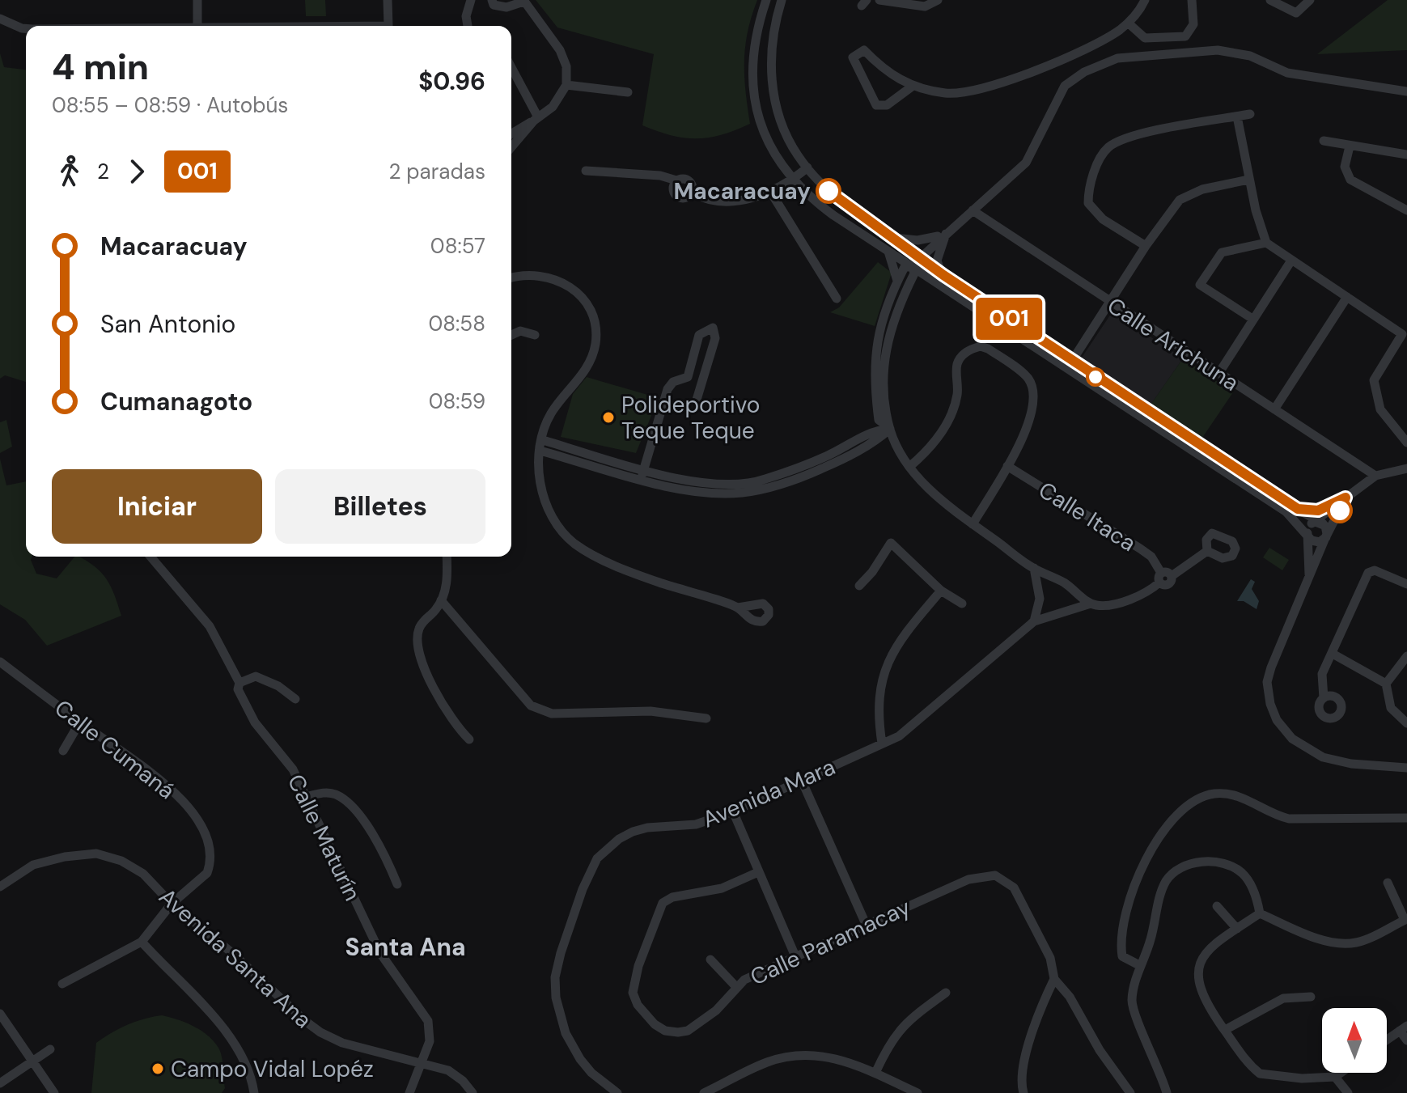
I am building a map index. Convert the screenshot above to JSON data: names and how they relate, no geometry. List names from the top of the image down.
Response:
{
  "streets": {
    "street": [
      "Calle Arichuna",
      "Calle Itaca",
      "Calle Cumaná",
      "Avenida Mara",
      "Calle Maturín",
      "Calle Paramacay",
      "Avenida Santa Ana"
    ]
  },
  "crossings": [
    ["Calle Cumaná", "Avenida Santa Ana"],
    ["Calle Maturín", "Avenida Santa Ana"]
  ],
  "districts": ["Santa Ana"],
  "places": ["Macaracuay", "Polideportivo Teque Teque", "Campo Vidal Lopéz"],
  "lines": ["bus line 001"],
  "north": "top",
  "page": {
    "on_map": "001",
    "heading": ["4 min", "08:55 – 08:59 · Autobús", "$0.96"],
    "legs": ["2", "001", "2 paradas"],
    "list": [
      {
        "name": "Macaracuay",
        "value": "08:57"
      },
      {
        "name": "San Antonio",
        "value": "08:58"
      },
      {
        "name": "Cumanagoto",
        "value": "08:59"
      }
    ],
    "buttons": ["Iniciar", "Billetes"]
  }
}
